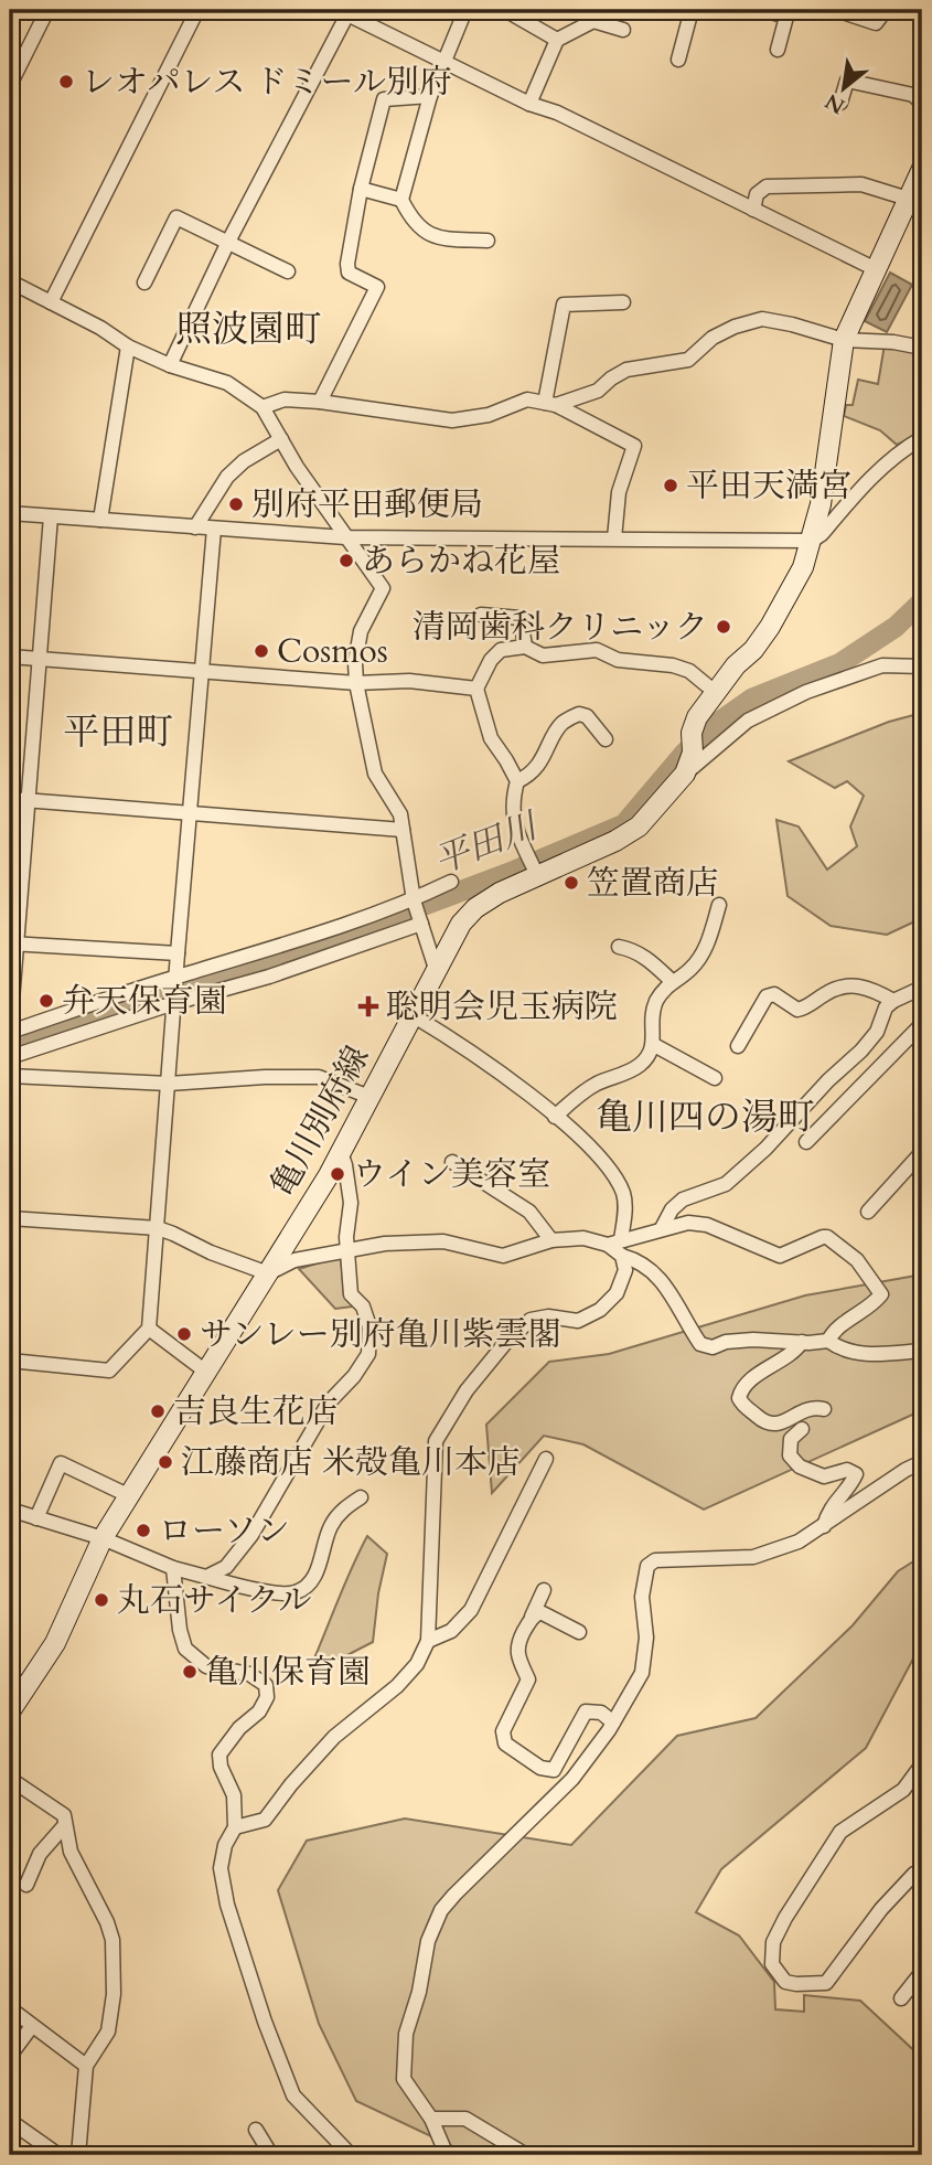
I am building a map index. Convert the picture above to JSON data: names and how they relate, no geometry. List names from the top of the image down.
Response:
{
  "streets": {
    "main road": ["亀川別府線"]
  },
  "districts": ["照波園町", "平田町", "亀川四の湯町"],
  "water": ["平田川"],
  "places": {
    "other": [
      "レオパレス ドミール別府",
      "平田天満宮",
      "別府平田郵便局",
      "あらかね花屋",
      "清岡歯科クリニック",
      "Cosmos",
      "笠置商店",
      "弁天保育園",
      "ウイン美容室",
      "サンレー別府亀川紫雲閣",
      "吉良生花店",
      "江藤商店 米殻亀川本店",
      "ローソン",
      "丸石サイクル",
      "亀川保育園"
    ],
    "health": ["聡明会児玉病院"]
  },
  "north": "bottom left"
}
